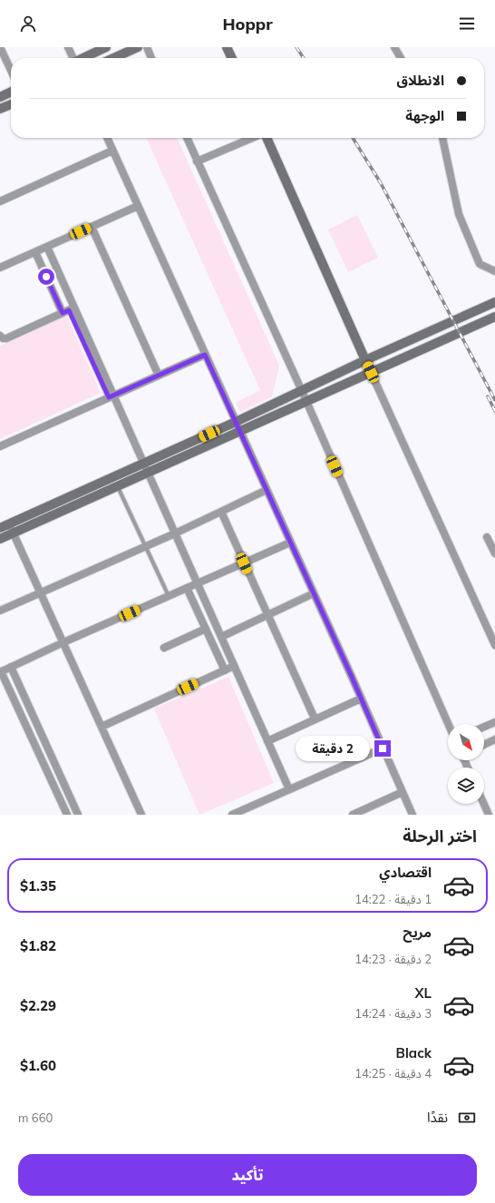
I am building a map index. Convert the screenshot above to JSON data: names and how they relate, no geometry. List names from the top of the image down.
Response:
{
  "north": "bottom right",
  "page": {
    "header": "Hoppr",
    "banner": ["الانطلاق", "الوجهة"],
    "bubble": "2 دقيقة",
    "heading": "اختر الرحلة",
    "list": [
      {
        "name": "اقتصادي",
        "note": "1 دقيقة · 14:22",
        "value": "$1.35"
      },
      {
        "name": "مريح",
        "note": "2 دقيقة · 14:23",
        "value": "$1.82"
      },
      {
        "name": "XL",
        "note": "3 دقيقة · 14:24",
        "value": "$2.29"
      },
      {
        "name": "Black",
        "note": "4 دقيقة · 14:25",
        "value": "$1.60"
      }
    ],
    "pay": ["نقدًا", "660 m"],
    "buttons": "تأكيد"
  }
}
